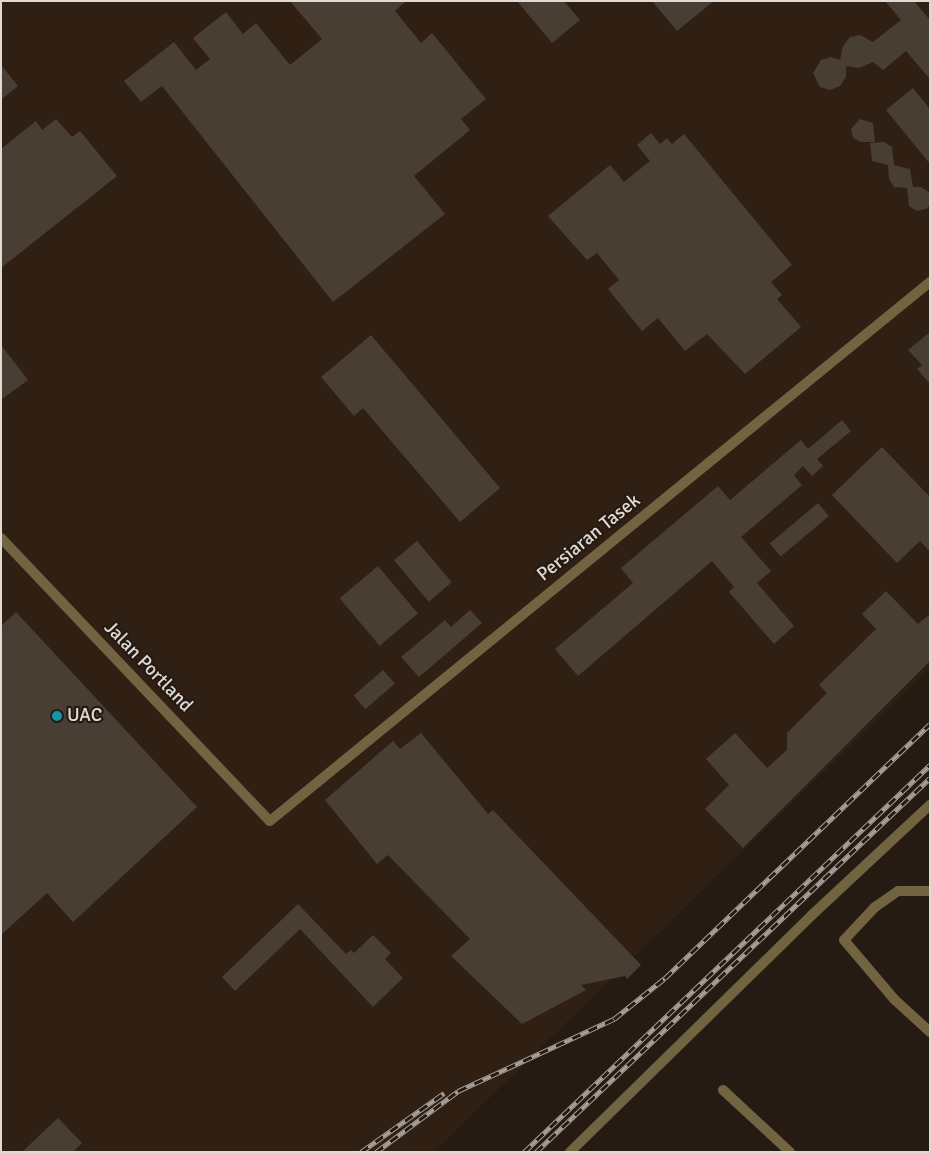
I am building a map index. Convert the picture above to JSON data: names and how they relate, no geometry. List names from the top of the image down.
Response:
{
  "streets": {
    "street": ["Persiaran Tasek", "Jalan Portland"]
  },
  "crossings": [
    ["Persiaran Tasek", "Jalan Portland"]
  ],
  "places": ["UAC"]
}
